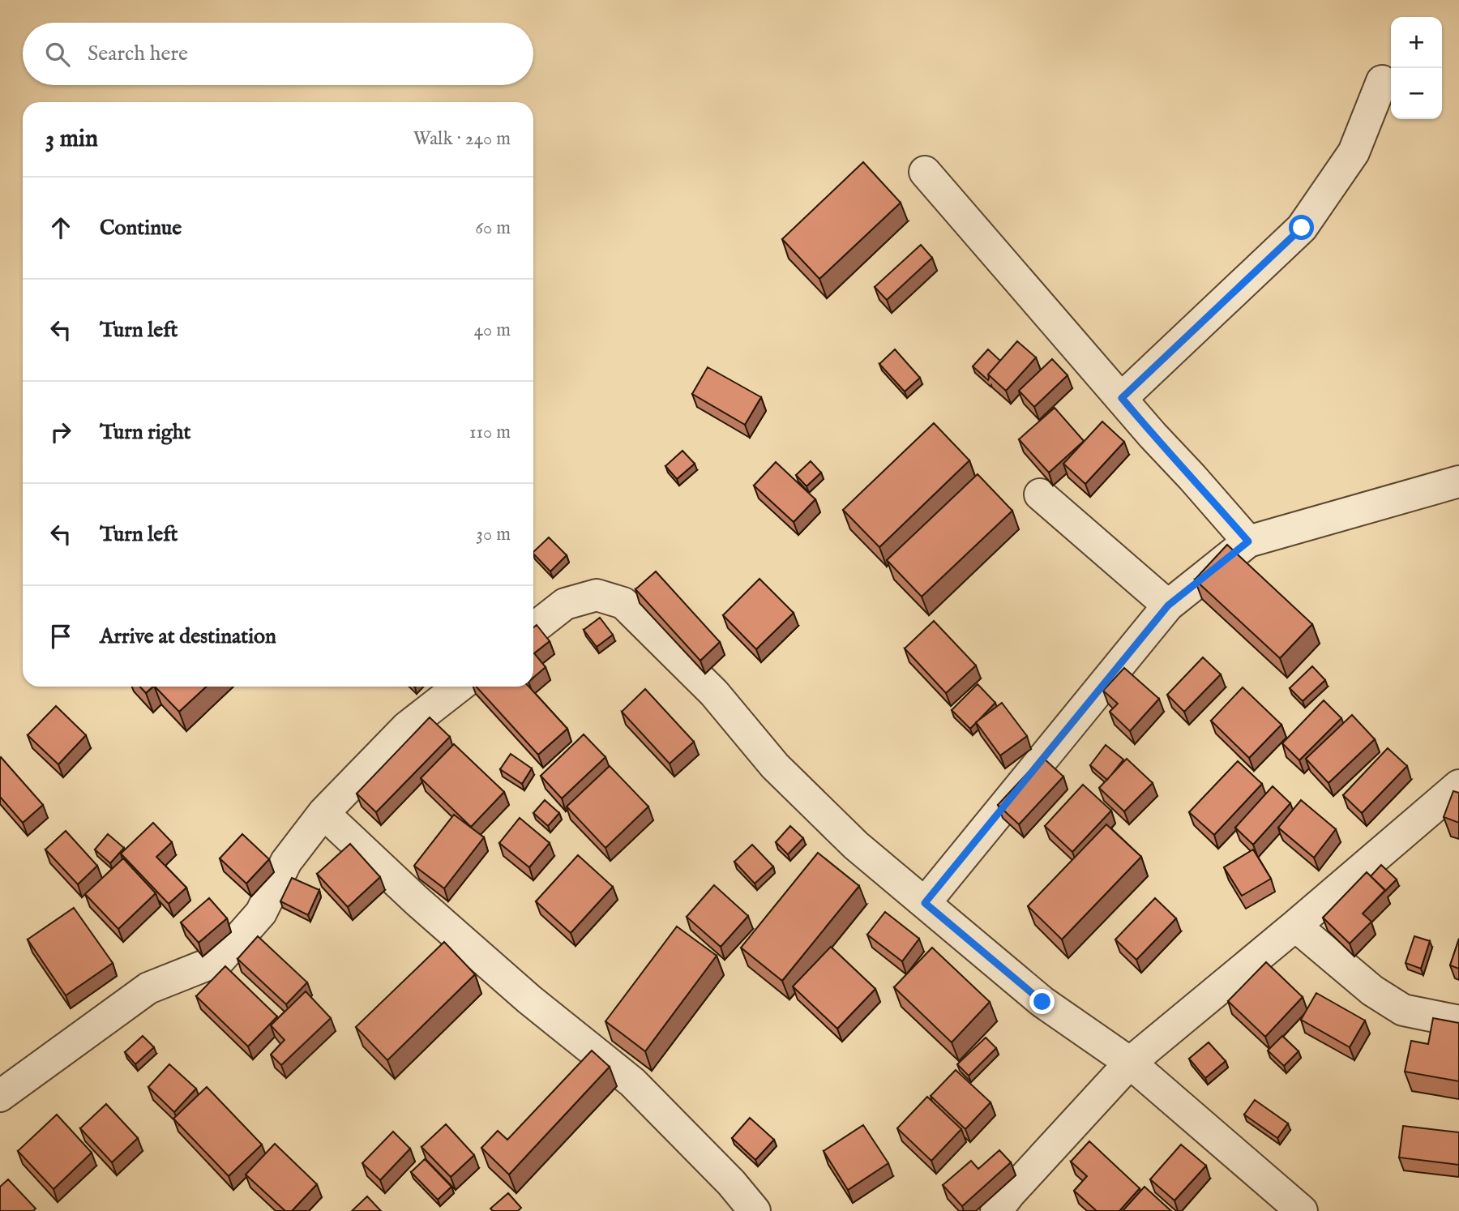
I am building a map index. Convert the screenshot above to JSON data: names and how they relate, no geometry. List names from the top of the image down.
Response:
{
  "page": {
    "map_buttons": ["+", "−"],
    "search": "Search here",
    "heading": ["3 min", "Walk · 240 m"],
    "list": [
      ["Continue", "60 m"],
      ["Turn left", "40 m"],
      ["Turn right", "110 m"],
      ["Turn left", "30 m"],
      "Arrive at destination"
    ]
  }
}
